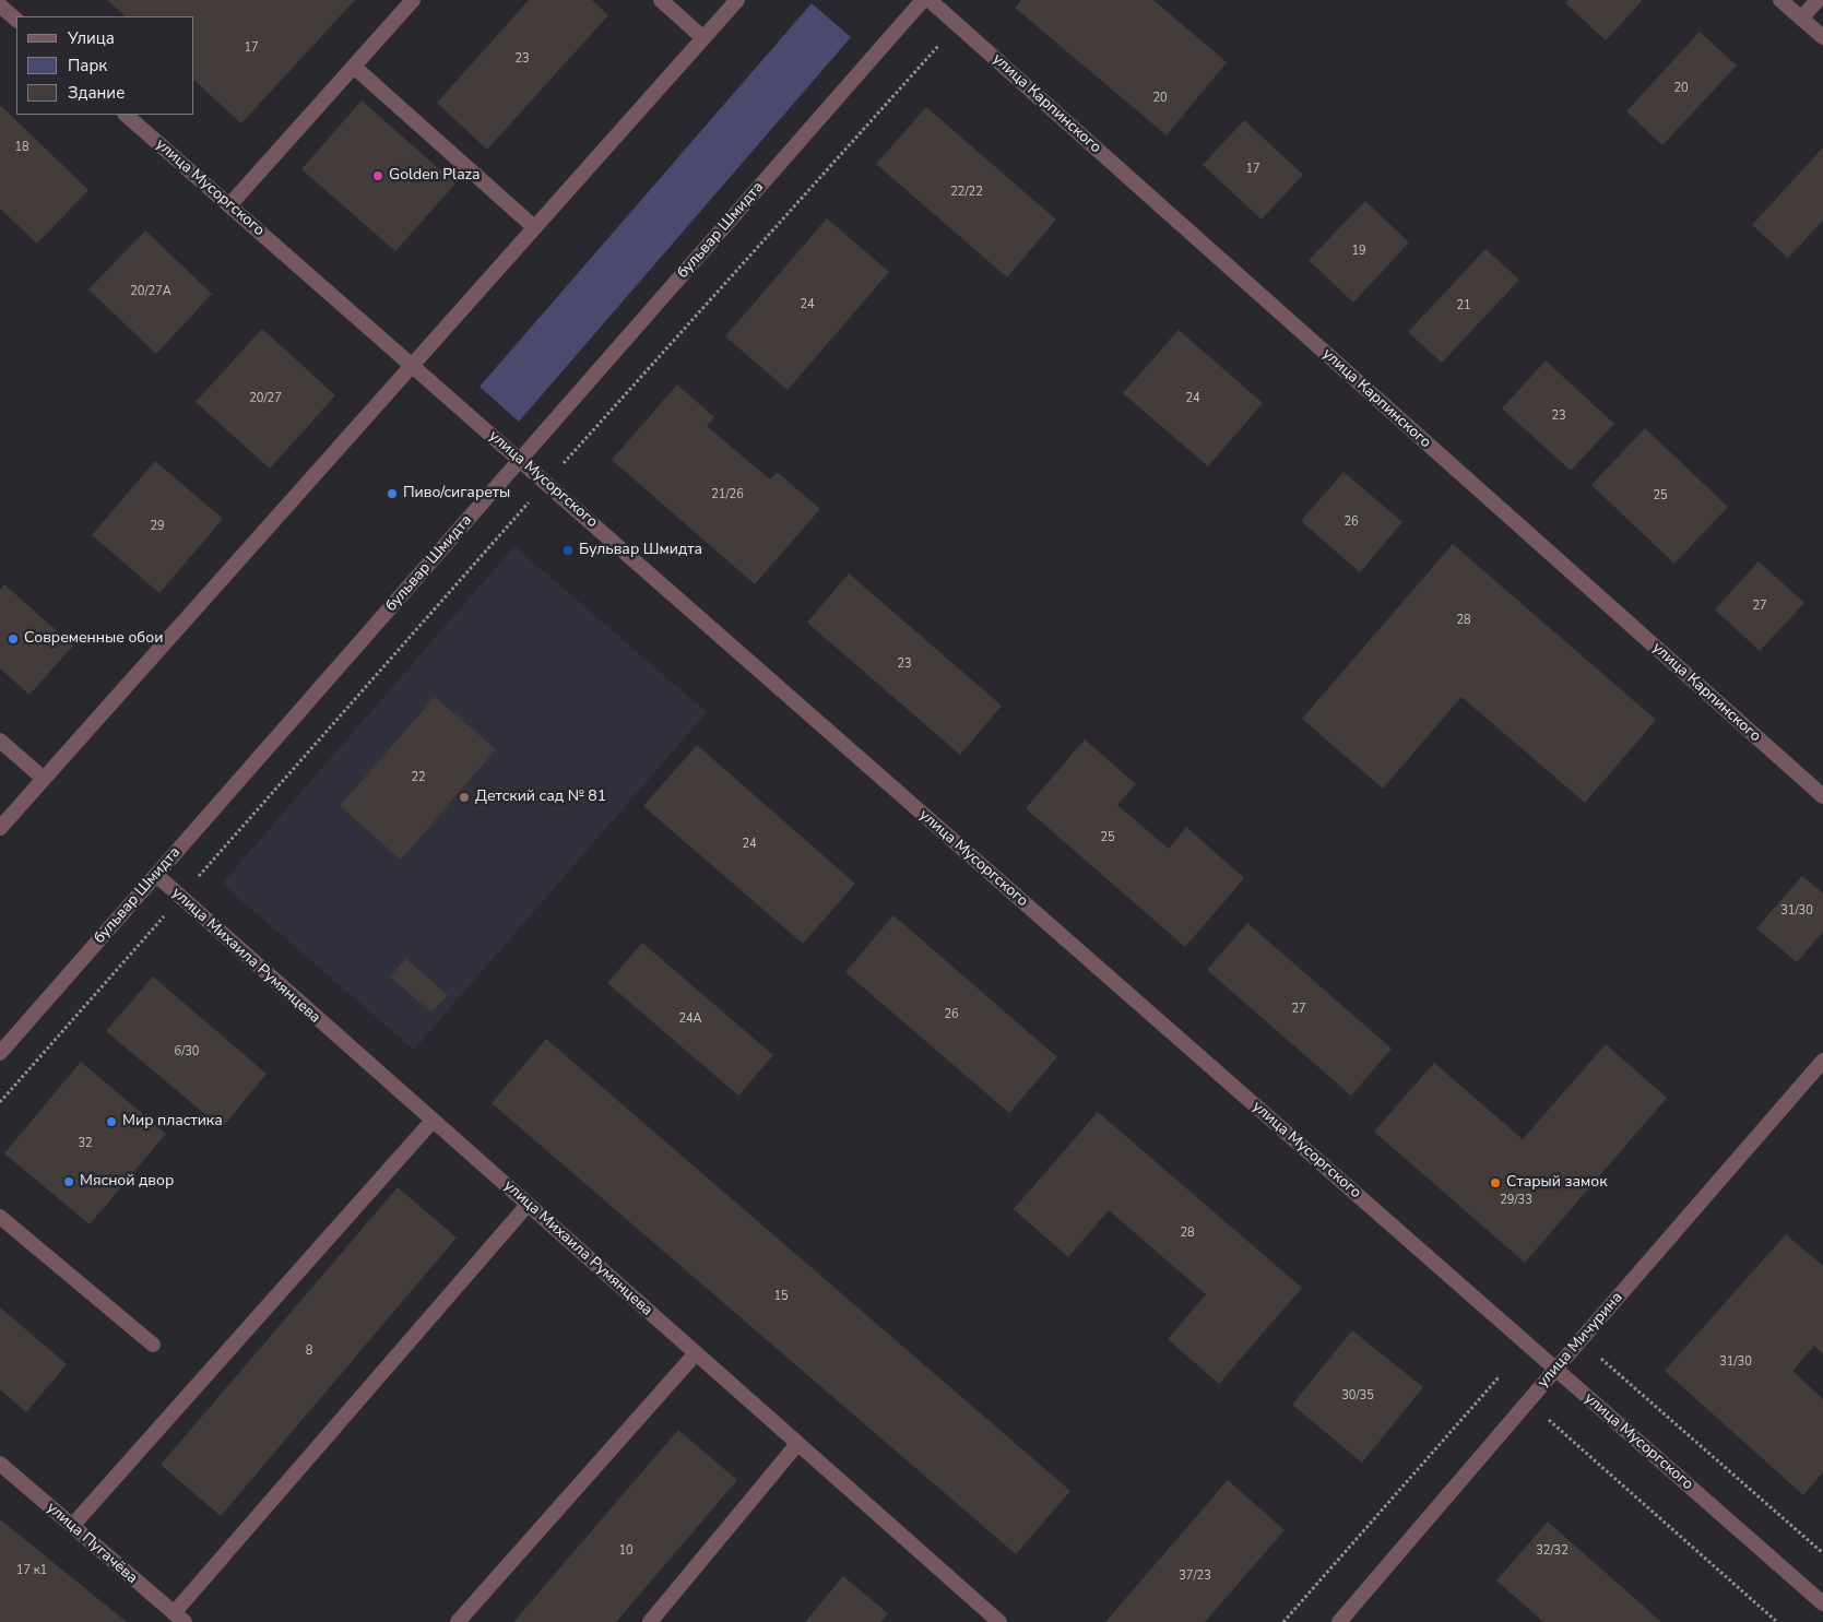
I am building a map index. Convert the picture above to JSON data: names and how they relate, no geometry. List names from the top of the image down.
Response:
{
  "streets": {
    "street": [
      "улица Карпинского",
      "улица Мусоргского",
      "бульвар Шмидта",
      "улица Михаила Румянцева",
      "улица Мичурина",
      "улица Пугачёва"
    ]
  },
  "crossings": [
    ["улица Мусоргского", "бульвар Шмидта"],
    ["улица Мусоргского", "улица Мичурина"],
    ["бульвар Шмидта", "улица Михаила Румянцева"]
  ],
  "places": [
    "Golden Plaza",
    "Пиво/сигареты",
    "Бульвар Шмидта",
    "Современные обои",
    "Детский сад № 81",
    "Мир пластика",
    "Мясной двор",
    "Старый замок"
  ],
  "house_numbers": [
    "17",
    "23",
    "20",
    "20",
    "18",
    "17",
    "22/22",
    "19",
    "20/27А",
    "24",
    "21",
    "20/27",
    "24",
    "23",
    "21/26",
    "25",
    "26",
    "29",
    "27",
    "28",
    "23",
    "22",
    "25",
    "24",
    "31/30",
    "27",
    "26",
    "24А",
    "6/30",
    "32",
    "29/33",
    "28",
    "15",
    "8",
    "31/30",
    "30/35",
    "10",
    "32/32",
    "17 к1",
    "37/23"
  ],
  "legend": ["Улица", "Парк", "Здание"]
}
